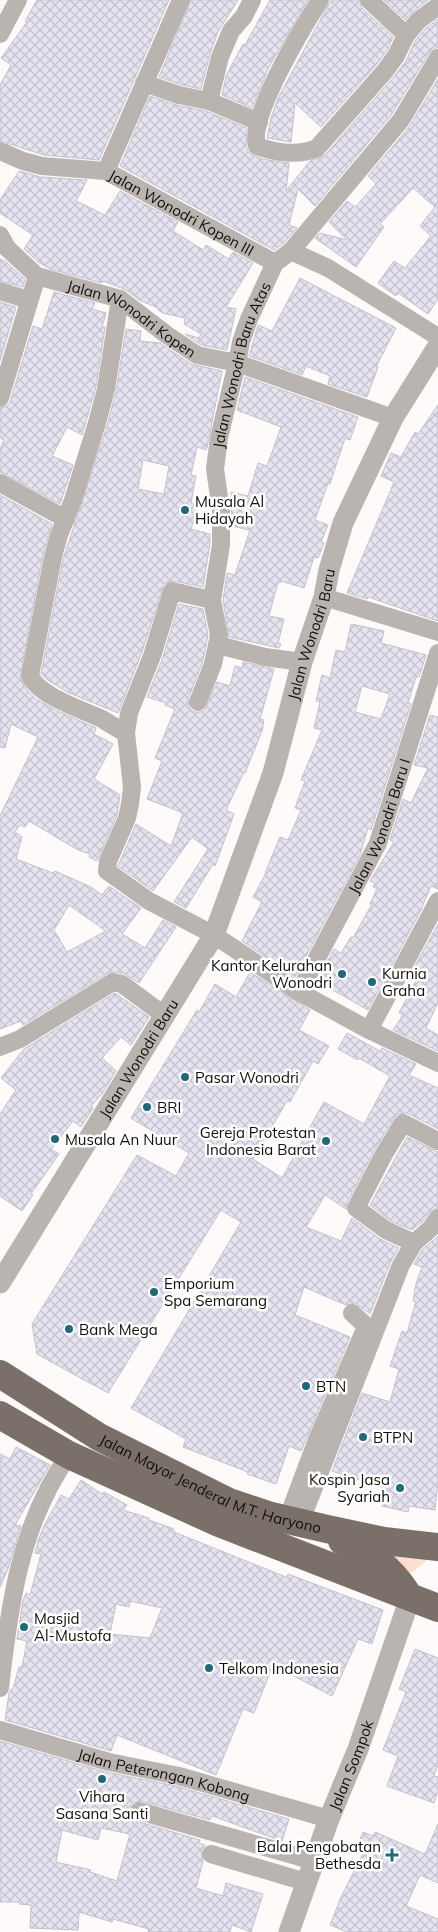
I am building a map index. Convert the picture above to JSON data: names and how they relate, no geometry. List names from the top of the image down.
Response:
{
  "streets": {
    "highway": ["Jalan Mayor Jenderal M.T. Haryono"],
    "street": [
      "Jalan Wonodri Kopen III",
      "Jalan Wonodri Kopen",
      "Jalan Wonodri Baru Atas",
      "Jalan Wonodri Baru",
      "Jalan Wonodri Baru I",
      "Jalan Sompok",
      "Jalan Peterongan Kobong"
    ]
  },
  "crossings": [
    ["Jalan Wonodri Kopen III", "Jalan Wonodri Baru Atas"],
    ["Jalan Wonodri Kopen", "Jalan Wonodri Baru Atas"],
    ["Jalan Wonodri Kopen", "Jalan Wonodri Baru"],
    ["Jalan Sompok", "Jalan Peterongan Kobong"]
  ],
  "places": {
    "other": [
      "Musala Al Hidayah",
      "Kantor Kelurahan Wonodri",
      "Kurnia Graha",
      "Pasar Wonodri",
      "BRI",
      "Musala An Nuur",
      "Gereja Protestan Indonesia Barat",
      "Emporium Spa Semarang",
      "Bank Mega",
      "BTN",
      "BTPN",
      "Kospin Jasa Syariah",
      "Masjid Al-Mustofa",
      "Telkom Indonesia",
      "Vihara Sasana Santi"
    ],
    "health": ["Balai Pengobatan Bethesda"]
  }
}
